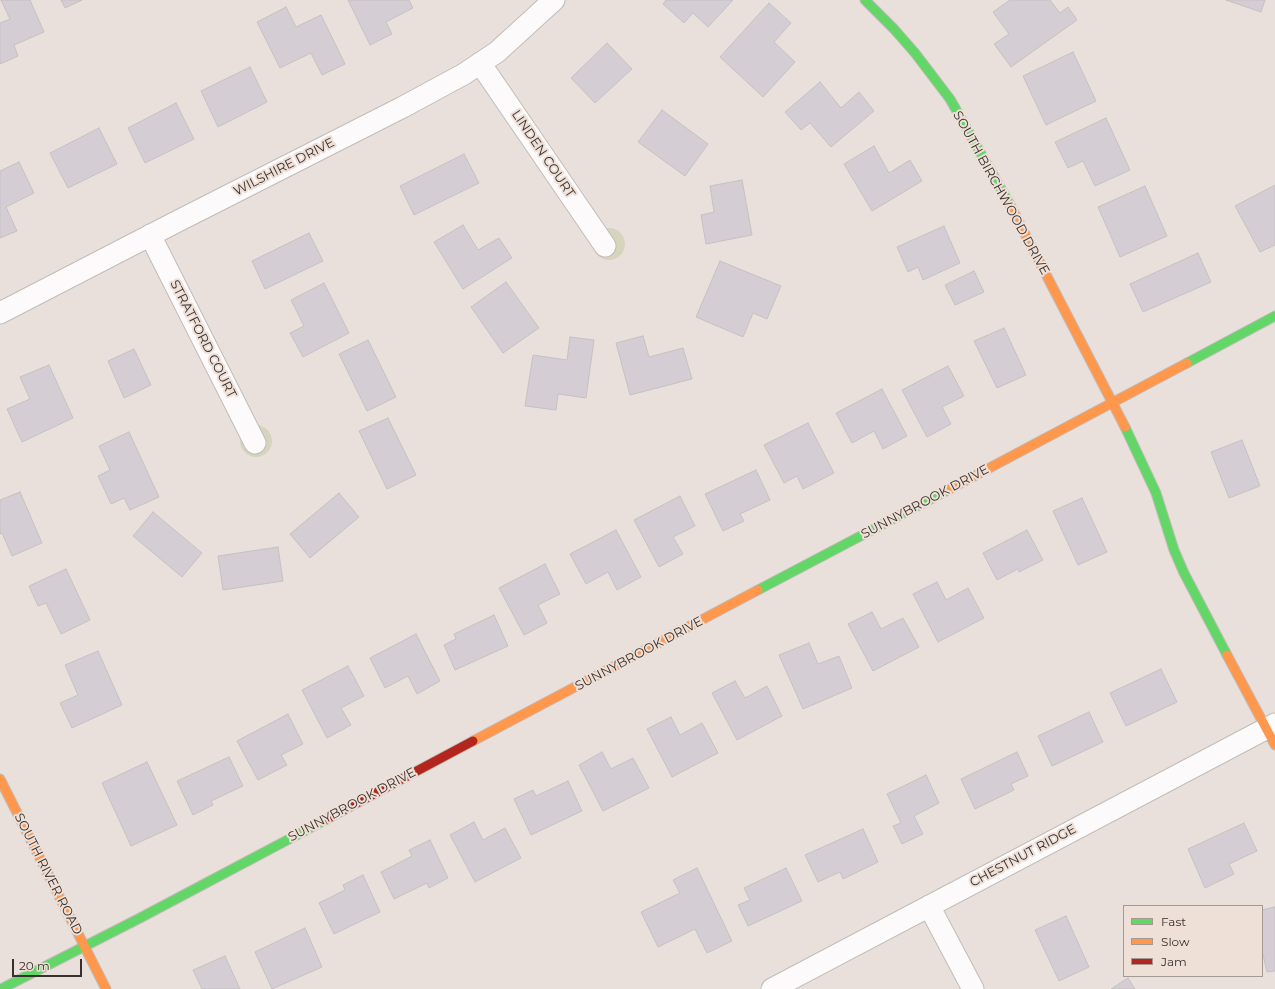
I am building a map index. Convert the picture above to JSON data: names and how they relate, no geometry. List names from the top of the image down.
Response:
{
  "streets": {
    "street": [
      "LINDEN COURT",
      "WILSHIRE DRIVE",
      "SOUTH BIRCHWOOD DRIVE",
      "STRATFORD COURT",
      "SUNNYBROOK DRIVE",
      "CHESTNUT RIDGE",
      "SOUTH RIVER ROAD"
    ]
  },
  "crossings": [
    ["LINDEN COURT", "WILSHIRE DRIVE"],
    ["WILSHIRE DRIVE", "STRATFORD COURT"],
    ["SOUTH BIRCHWOOD DRIVE", "SUNNYBROOK DRIVE"],
    ["SOUTH BIRCHWOOD DRIVE", "CHESTNUT RIDGE"],
    ["SUNNYBROOK DRIVE", "SOUTH RIVER ROAD"]
  ],
  "legend": ["Fast", "Slow", "Jam"],
  "scale_bar": "20 m"
}
